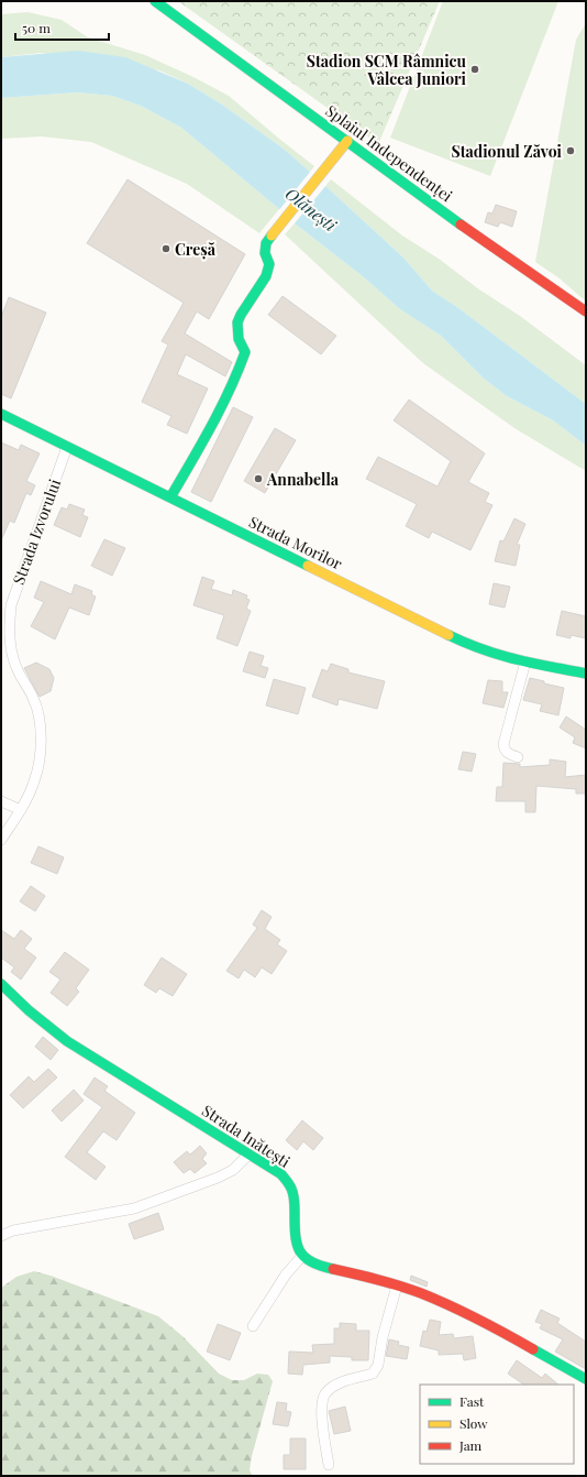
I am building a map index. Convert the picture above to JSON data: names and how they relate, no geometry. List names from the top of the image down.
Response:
{
  "streets": {
    "street": [
      "Splaiul Independenței",
      "Strada Izvorului",
      "Strada Morilor",
      "Strada Inătești"
    ]
  },
  "crossings": [
    ["Strada Izvorului", "Strada Morilor"]
  ],
  "water": ["Olănești"],
  "places": [
    "Stadion SCM Râmnicu Vâlcea Juniori",
    "Stadionul Zăvoi",
    "Creșă",
    "Annabella"
  ],
  "legend": ["Fast", "Slow", "Jam"],
  "scale_bar": "50 m"
}
